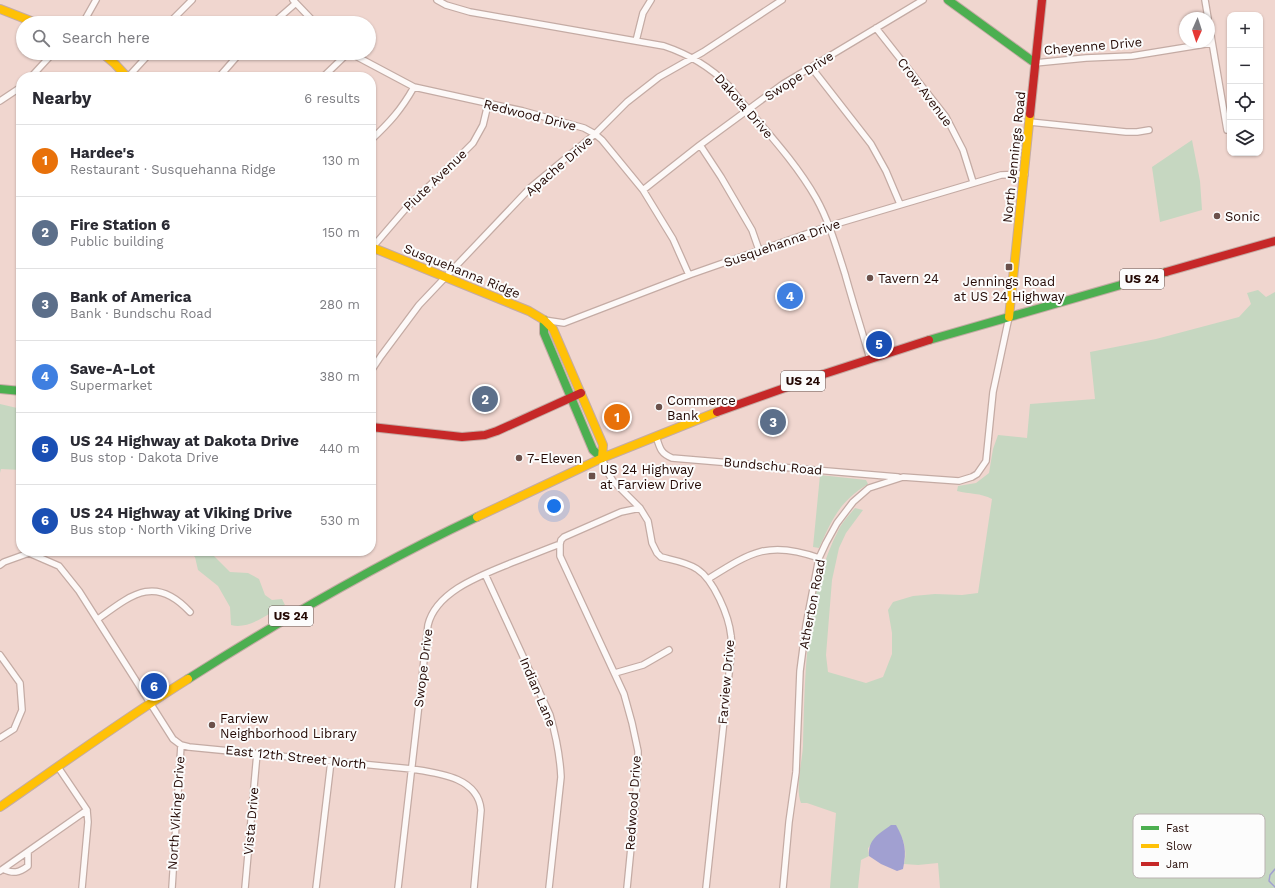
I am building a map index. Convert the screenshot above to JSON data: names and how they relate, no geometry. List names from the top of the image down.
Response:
{
  "streets": {
    "main road": [
      "Cheyenne Drive",
      "North Jennings Road",
      "Susquehanna Ridge",
      "US 24"
    ],
    "street": [
      "Swope Drive",
      "Crow Avenue",
      "Dakota Drive",
      "Redwood Drive",
      "Apache Drive",
      "Piute Avenue",
      "Susquehanna Drive",
      "Bundschu Road",
      "Atherton Road",
      "Farview Drive",
      "Indian Lane",
      "East 12th Street North",
      "North Viking Drive",
      "Vista Drive"
    ]
  },
  "crossings": [
    ["Cheyenne Drive", "North Jennings Road"],
    ["Swope Drive", "Crow Avenue"],
    ["Swope Drive", "Dakota Drive"],
    ["Swope Drive", "Redwood Drive"],
    ["Swope Drive", "Farview Drive"],
    ["Swope Drive", "Indian Lane"],
    ["Swope Drive", "East 12th Street North"],
    ["Crow Avenue", "Susquehanna Drive"],
    ["Dakota Drive", "Apache Drive"],
    ["Dakota Drive", "Susquehanna Drive"],
    ["Dakota Drive", "US 24"],
    ["Redwood Drive", "Apache Drive"],
    ["Redwood Drive", "Piute Avenue"],
    ["Redwood Drive", "Susquehanna Drive"],
    ["North Jennings Road", "Susquehanna Drive"],
    ["North Jennings Road", "US 24"],
    ["North Jennings Road", "Atherton Road"],
    ["Apache Drive", "Susquehanna Ridge"],
    ["Susquehanna Drive", "Susquehanna Ridge"],
    ["Susquehanna Ridge", "US 24"],
    ["Susquehanna Ridge", "Farview Drive"],
    ["US 24", "Bundschu Road"],
    ["US 24", "Atherton Road"],
    ["US 24", "Farview Drive"],
    ["US 24", "North Viking Drive"],
    ["Bundschu Road", "Atherton Road"],
    ["East 12th Street North", "North Viking Drive"],
    ["East 12th Street North", "Vista Drive"]
  ],
  "places": {
    "other": [
      "Sonic",
      "Tavern 24",
      "Commerce Bank",
      "7-Eleven",
      "Farview Neighborhood Library"
    ],
    "transit": ["Jennings Road at US 24 Highway", "US 24 Highway at Farview Drive"]
  },
  "legend": ["Fast", "Slow", "Jam"],
  "north": "bottom",
  "page": {
    "map_buttons": ["+", "−"],
    "search": "Search here",
    "heading": ["Nearby", "6 results"],
    "list": [
      {
        "mark": "1",
        "name": "Hardee's",
        "note": "Restaurant · Susquehanna Ridge",
        "value": "130 m"
      },
      {
        "mark": "2",
        "name": "Fire Station 6",
        "note": "Public building",
        "value": "150 m"
      },
      {
        "mark": "3",
        "name": "Bank of America",
        "note": "Bank · Bundschu Road",
        "value": "280 m"
      },
      {
        "mark": "4",
        "name": "Save-A-Lot",
        "note": "Supermarket",
        "value": "380 m"
      },
      {
        "mark": "5",
        "name": "US 24 Highway at Dakota Drive",
        "note": "Bus stop · Dakota Drive",
        "value": "440 m"
      },
      {
        "mark": "6",
        "name": "US 24 Highway at Viking Drive",
        "note": "Bus stop · North Viking Drive",
        "value": "530 m"
      }
    ],
    "pins": [
      "4",
      "5",
      "2",
      "1",
      "3",
      "6"
    ]
  }
}
